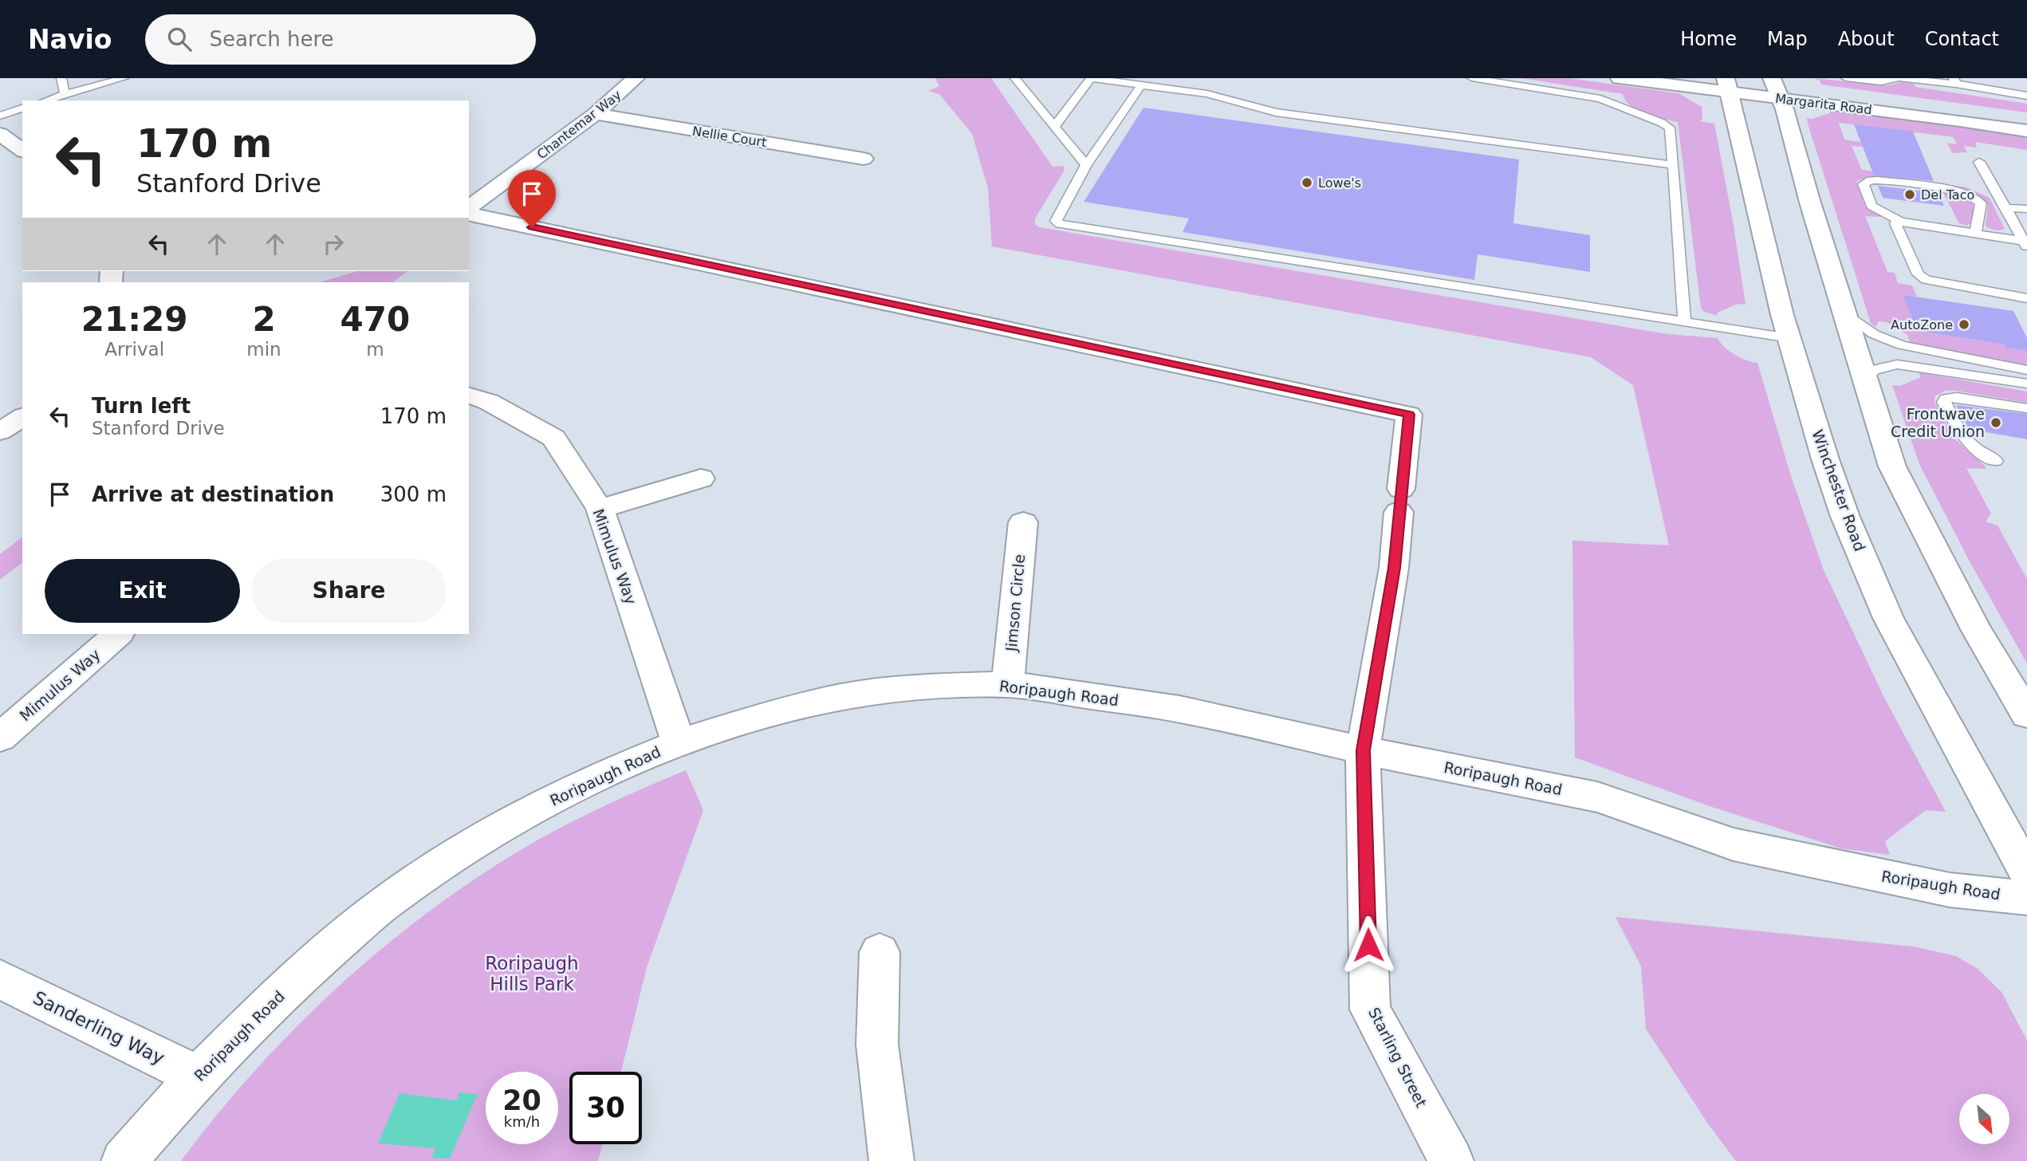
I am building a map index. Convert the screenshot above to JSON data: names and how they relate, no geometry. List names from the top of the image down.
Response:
{
  "streets": {
    "street": [
      "Margarita Road",
      "Chantemar Way",
      "Nellie Court",
      "Winchester Road",
      "Mimulus Way",
      "Jimson Circle",
      "Roripaugh Road",
      "Sanderling Way",
      "Starling Street"
    ]
  },
  "crossings": [
    ["Margarita Road", "Winchester Road"],
    ["Chantemar Way", "Nellie Court"],
    ["Mimulus Way", "Roripaugh Road"],
    ["Jimson Circle", "Roripaugh Road"],
    ["Roripaugh Road", "Sanderling Way"],
    ["Roripaugh Road", "Starling Street"]
  ],
  "parks": ["Roripaugh Hills Park"],
  "places": [
    "Lowe's",
    "Del Taco",
    "AutoZone",
    "Frontwave Credit Union"
  ],
  "north": "bottom right",
  "page": {
    "header": "Navio",
    "search": "Search here",
    "nav": [
      "Home",
      "Map",
      "About",
      "Contact"
    ],
    "turn": ["170 m", "Stanford Drive"],
    "eta": [
      "21:29",
      "Arrival",
      "2",
      "min",
      "470",
      "m"
    ],
    "list": [
      {
        "name": "Turn left",
        "note": "Stanford Drive",
        "value": "170 m"
      },
      {
        "name": "Arrive at destination",
        "value": "300 m"
      }
    ],
    "buttons": ["Exit", "Share"],
    "speed": "20 km/h",
    "limit": "30"
  }
}
